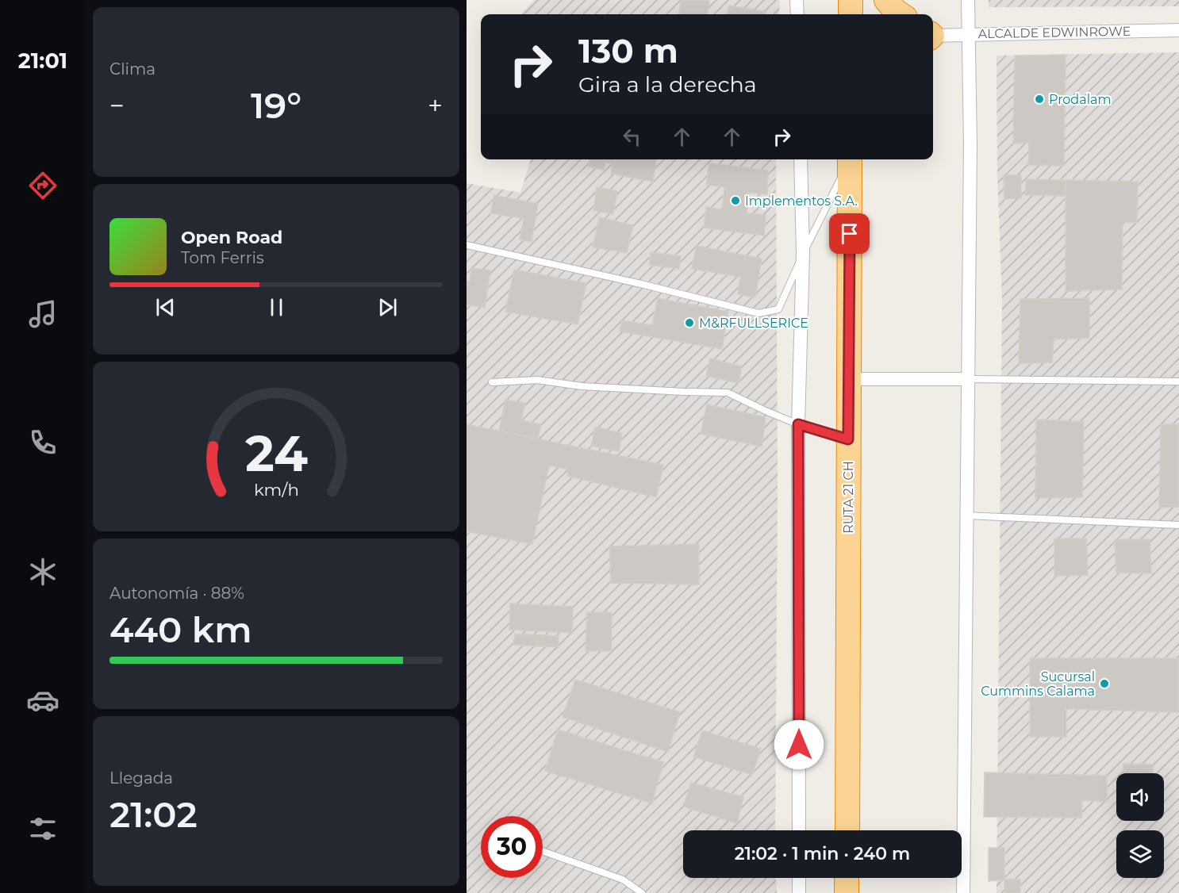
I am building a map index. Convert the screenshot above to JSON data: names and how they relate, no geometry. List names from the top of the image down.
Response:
{
  "streets": {
    "highway": ["RUTA 21 CH"],
    "street": ["ALCALDE EDWINROWE"]
  },
  "places": [
    "Prodalam",
    "Implementos S.A.",
    "M&RFULLSERICE",
    "Sucursal Cummins Calama"
  ],
  "page": {
    "tabs": "21:01",
    "tile": [
      "Clima",
      ["Autonomía · 88%", "440 km"],
      ["Llegada", "21:02"]
    ],
    "turn": ["130 m", "Gira a la derecha"],
    "heat": ["−", "19°", "+"],
    "song": ["Open Road", "Tom Ferris"],
    "limit": "30",
    "trip": "21:02 · 1 min · 240 m",
    "gauge": ["24", "km/h"]
  }
}
